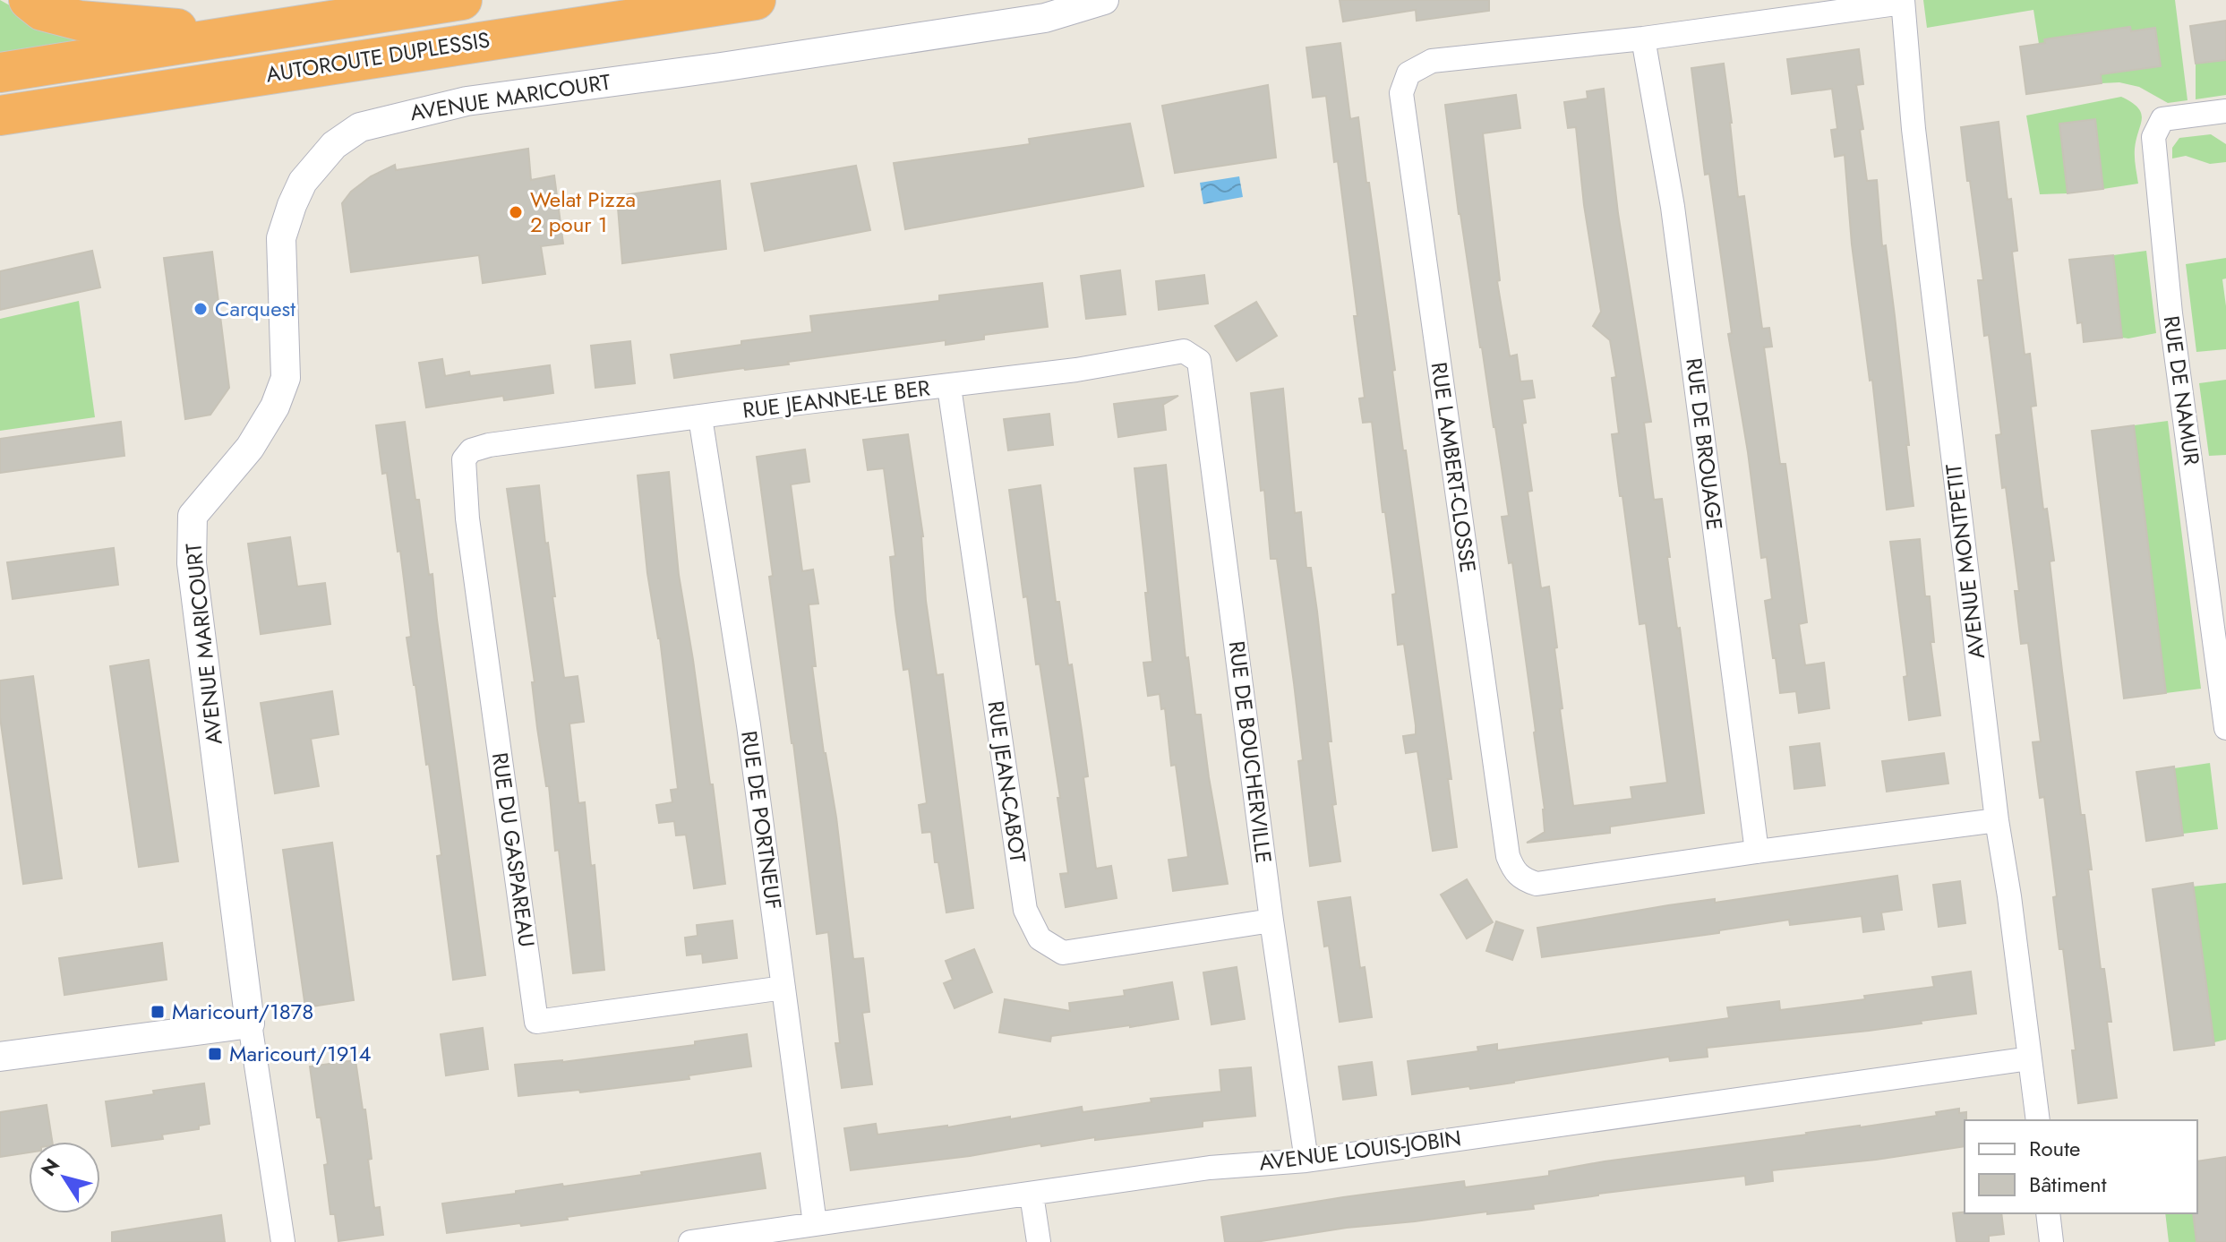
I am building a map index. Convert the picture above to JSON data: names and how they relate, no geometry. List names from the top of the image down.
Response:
{
  "streets": {
    "highway": ["AUTOROUTE DUPLESSIS"],
    "street": [
      "AVENUE MARICOURT",
      "RUE DE NAMUR",
      "RUE JEANNE-LE BER",
      "RUE DE BROUAGE",
      "RUE LAMBERT-CLOSSE",
      "AVENUE MONTPETIT",
      "RUE DE BOUCHERVILLE",
      "RUE JEAN-CABOT",
      "RUE DE PORTNEUF",
      "RUE DU GASPAREAU",
      "AVENUE LOUIS-JOBIN"
    ]
  },
  "crossings": [
    ["RUE JEANNE-LE BER", "RUE DE BOUCHERVILLE"],
    ["RUE JEANNE-LE BER", "RUE JEAN-CABOT"],
    ["RUE JEANNE-LE BER", "RUE DE PORTNEUF"],
    ["RUE JEANNE-LE BER", "RUE DU GASPAREAU"],
    ["RUE DE BROUAGE", "RUE LAMBERT-CLOSSE"],
    ["RUE LAMBERT-CLOSSE", "AVENUE MONTPETIT"],
    ["AVENUE MONTPETIT", "AVENUE LOUIS-JOBIN"],
    ["RUE DE BOUCHERVILLE", "RUE JEAN-CABOT"],
    ["RUE DE BOUCHERVILLE", "AVENUE LOUIS-JOBIN"],
    ["RUE DE PORTNEUF", "RUE DU GASPAREAU"],
    ["RUE DE PORTNEUF", "AVENUE LOUIS-JOBIN"]
  ],
  "places": {
    "other": ["Welat Pizza 2 pour 1", "Carquest"],
    "transit": ["Maricourt/1878", "Maricourt/1914"]
  },
  "legend": ["Route", "Bâtiment"],
  "north": "top left"
}
